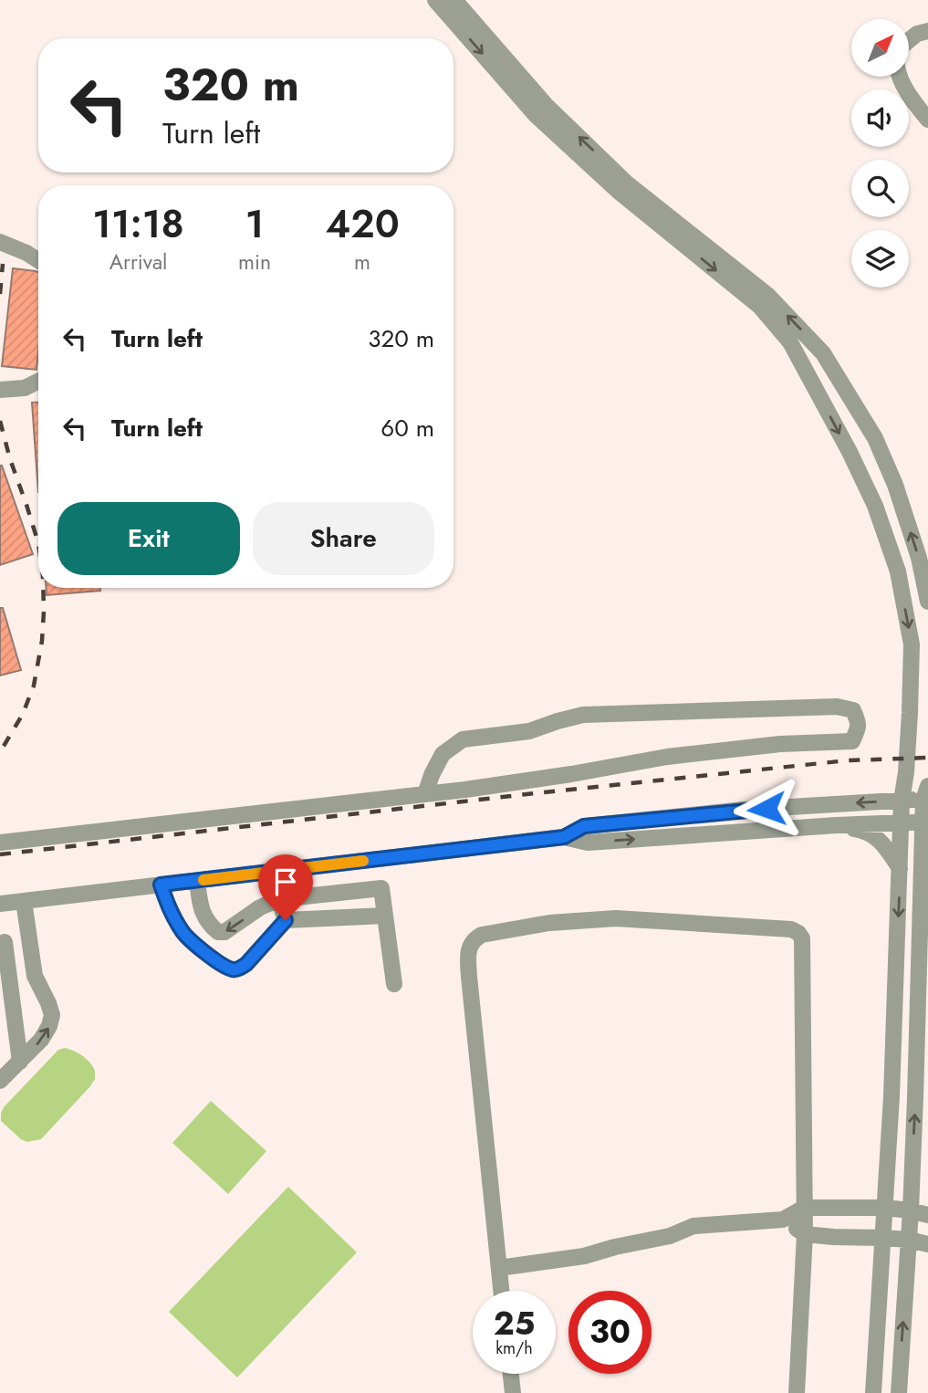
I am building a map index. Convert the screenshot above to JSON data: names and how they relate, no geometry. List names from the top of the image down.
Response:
{
  "north": "top right",
  "page": {
    "turn": ["320 m", "Turn left"],
    "eta": [
      "11:18",
      "Arrival",
      "1",
      "min",
      "420",
      "m"
    ],
    "list": [
      {
        "name": "Turn left",
        "value": "320 m"
      },
      {
        "name": "Turn left",
        "value": "60 m"
      }
    ],
    "buttons": ["Exit", "Share"],
    "speed": "25 km/h",
    "limit": "30"
  }
}
